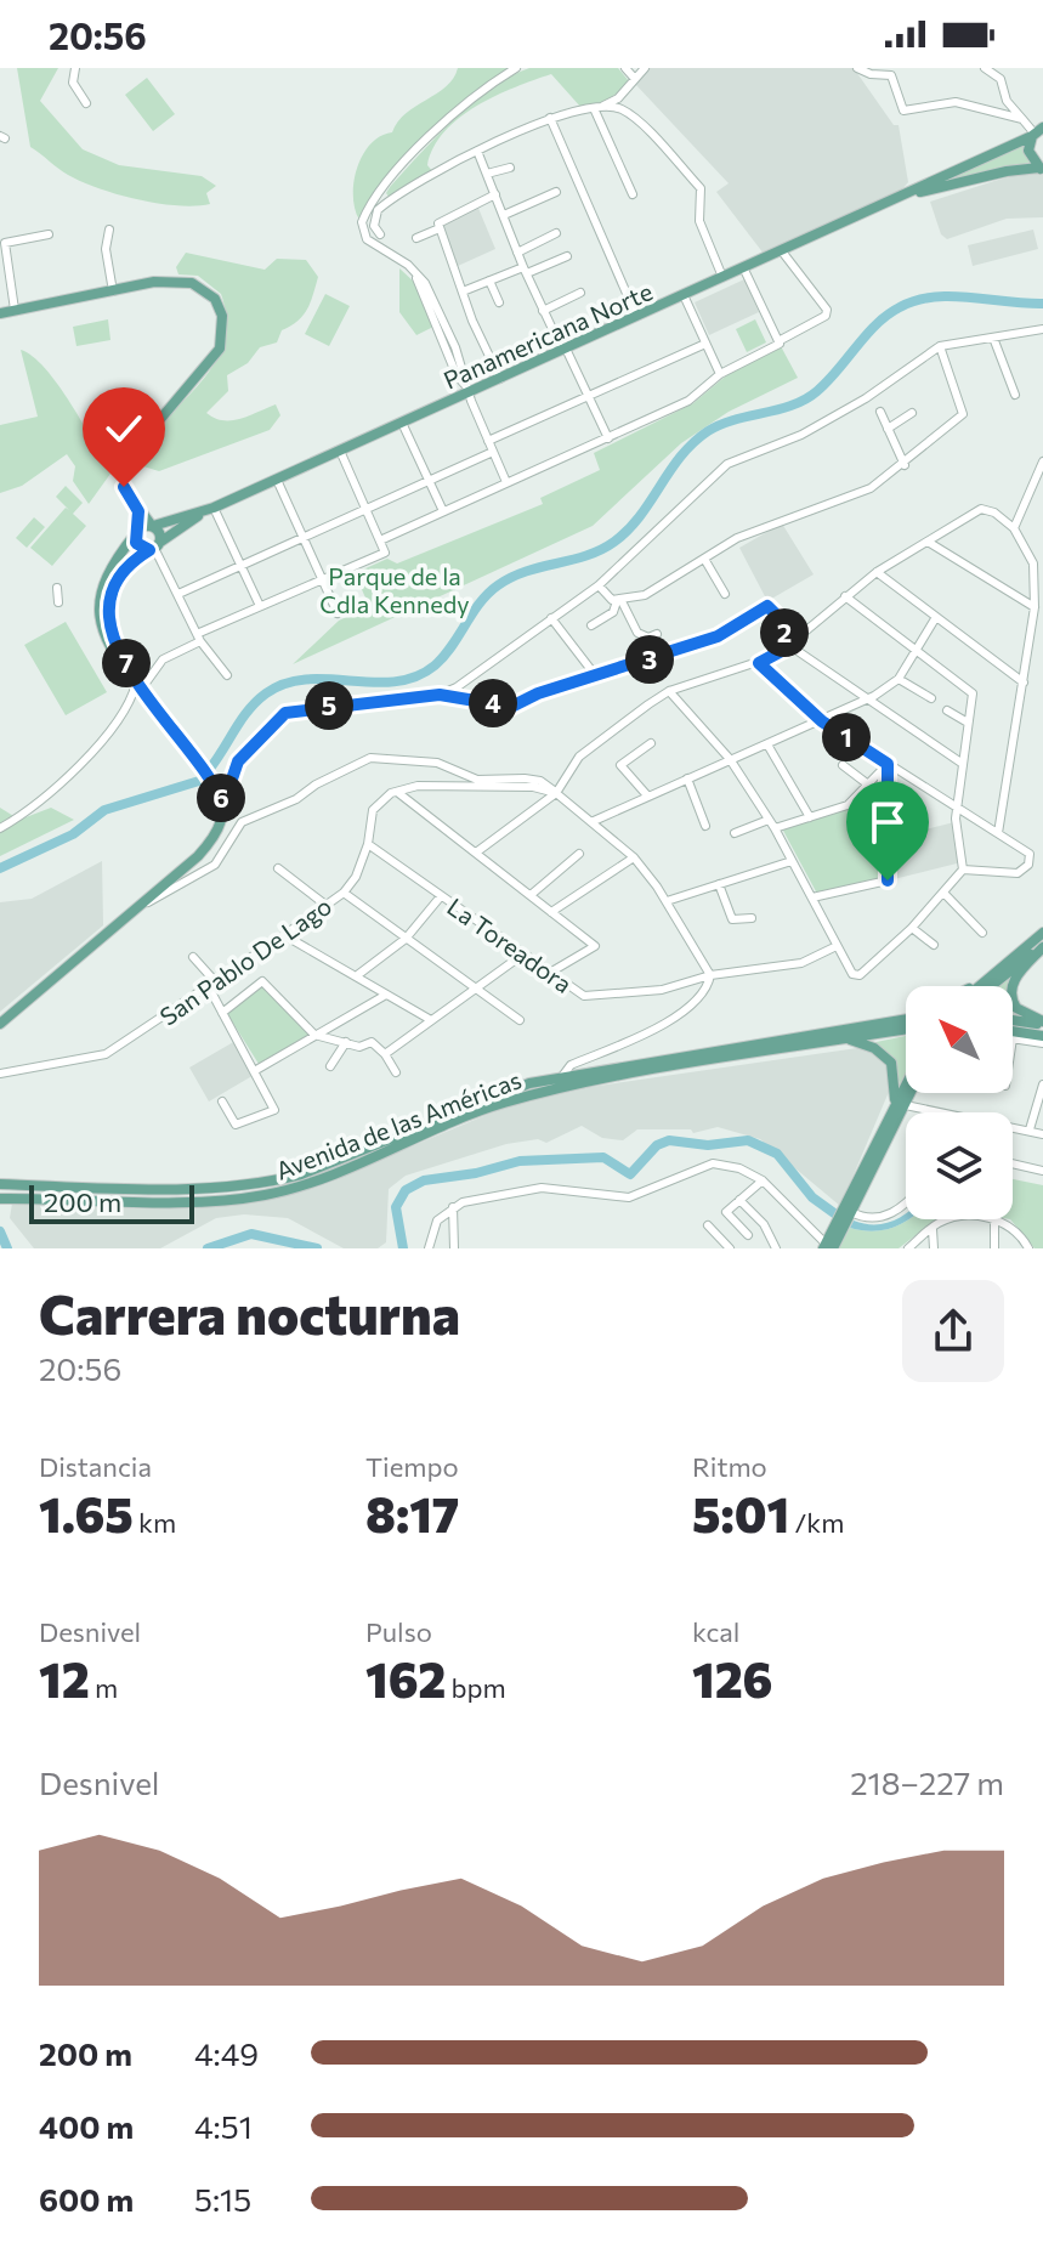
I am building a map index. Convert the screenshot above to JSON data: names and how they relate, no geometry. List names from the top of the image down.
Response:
{
  "streets": {
    "main road": ["Panamericana Norte", "Avenida de las Américas"],
    "street": ["La Toreadora", "San Pablo De Lago"]
  },
  "crossings": [
    ["La Toreadora", "San Pablo De Lago"]
  ],
  "parks": ["Parque de la Cdla Kennedy"],
  "scale_bar": "200 m",
  "north": "top left",
  "page": {
    "status": "20:56",
    "pins": [
      "2",
      "3",
      "7",
      "4",
      "5",
      "1",
      "6"
    ],
    "scale": "200 m",
    "heading": ["Carrera nocturna", "20:56"],
    "stats": [
      ["Distancia", "1.65 km"],
      ["Tiempo", "8:17"],
      ["Ritmo", "5:01 /km"],
      ["Desnivel", "12 m"],
      ["Pulso", "162 bpm"],
      ["kcal", "126"]
    ],
    "chart": ["Desnivel", "218–227 m"],
    "list": [
      {
        "name": "200 m",
        "note": "4:49"
      },
      {
        "name": "400 m",
        "note": "4:51"
      },
      {
        "name": "600 m",
        "note": "5:15"
      }
    ]
  }
}
